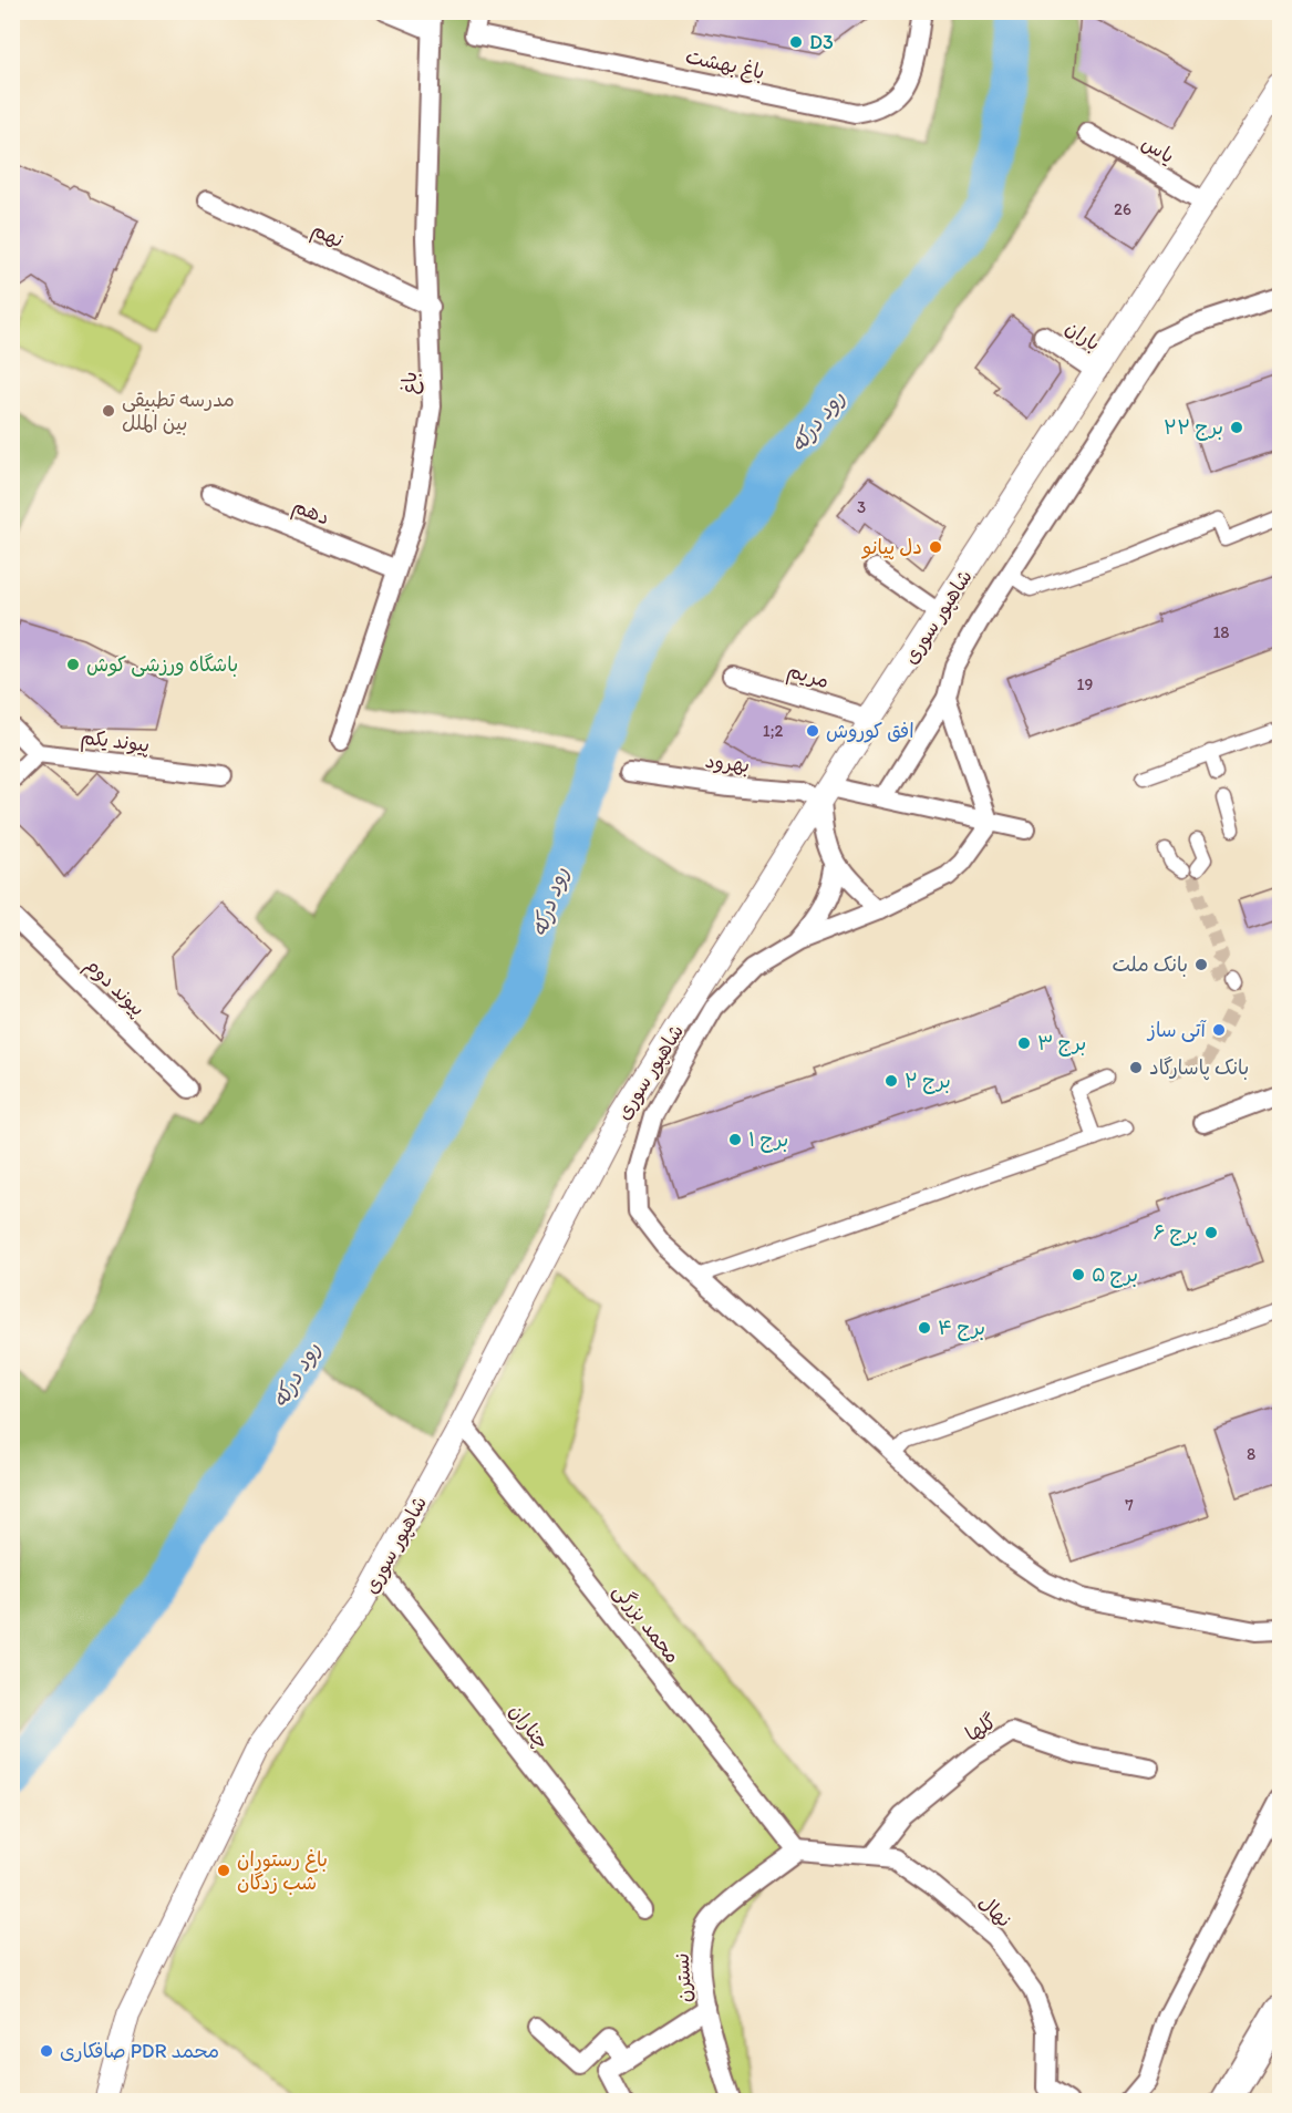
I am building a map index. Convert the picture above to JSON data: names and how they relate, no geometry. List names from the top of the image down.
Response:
{
  "streets": {
    "street": [
      "باغ بهشت",
      "یاس",
      "نهم",
      "باران",
      "باغ",
      "دهم",
      "شاهپور سوری",
      "مریم",
      "پیوند یکم",
      "بهرود",
      "پیوند دوم",
      "محمد بزرگی",
      "چناران",
      "گلها",
      "نهال",
      "نسترن"
    ]
  },
  "crossings": [
    ["یاس", "شاهپور سوری"],
    ["نهم", "باغ"],
    ["باران", "شاهپور سوری"],
    ["باغ", "دهم"],
    ["شاهپور سوری", "مریم"],
    ["شاهپور سوری", "بهرود"],
    ["شاهپور سوری", "محمد بزرگی"],
    ["شاهپور سوری", "چناران"],
    ["محمد بزرگی", "نهال"],
    ["محمد بزرگی", "نسترن"],
    ["گلها", "نهال"],
    ["نهال", "نسترن"]
  ],
  "water": ["رود درکه"],
  "places": [
    "D3",
    "مدرسه تطبیقی بین الملل",
    "برج ۲۲",
    "دل پیانو",
    "باشگاه ورزشی کوش",
    "افق کوروش",
    "بانک ملت",
    "آتی ساز",
    "برج ۳",
    "بانک پاسارگاد",
    "برج ۲",
    "برج ۱",
    "برج ۶",
    "برج ۵",
    "برج ۴",
    "باغ رستوران شب زدگان",
    "صافکاری PDR محمد"
  ],
  "house_numbers": [
    "26",
    "3",
    "18",
    "19",
    "1;2",
    "8",
    "7"
  ]
}
